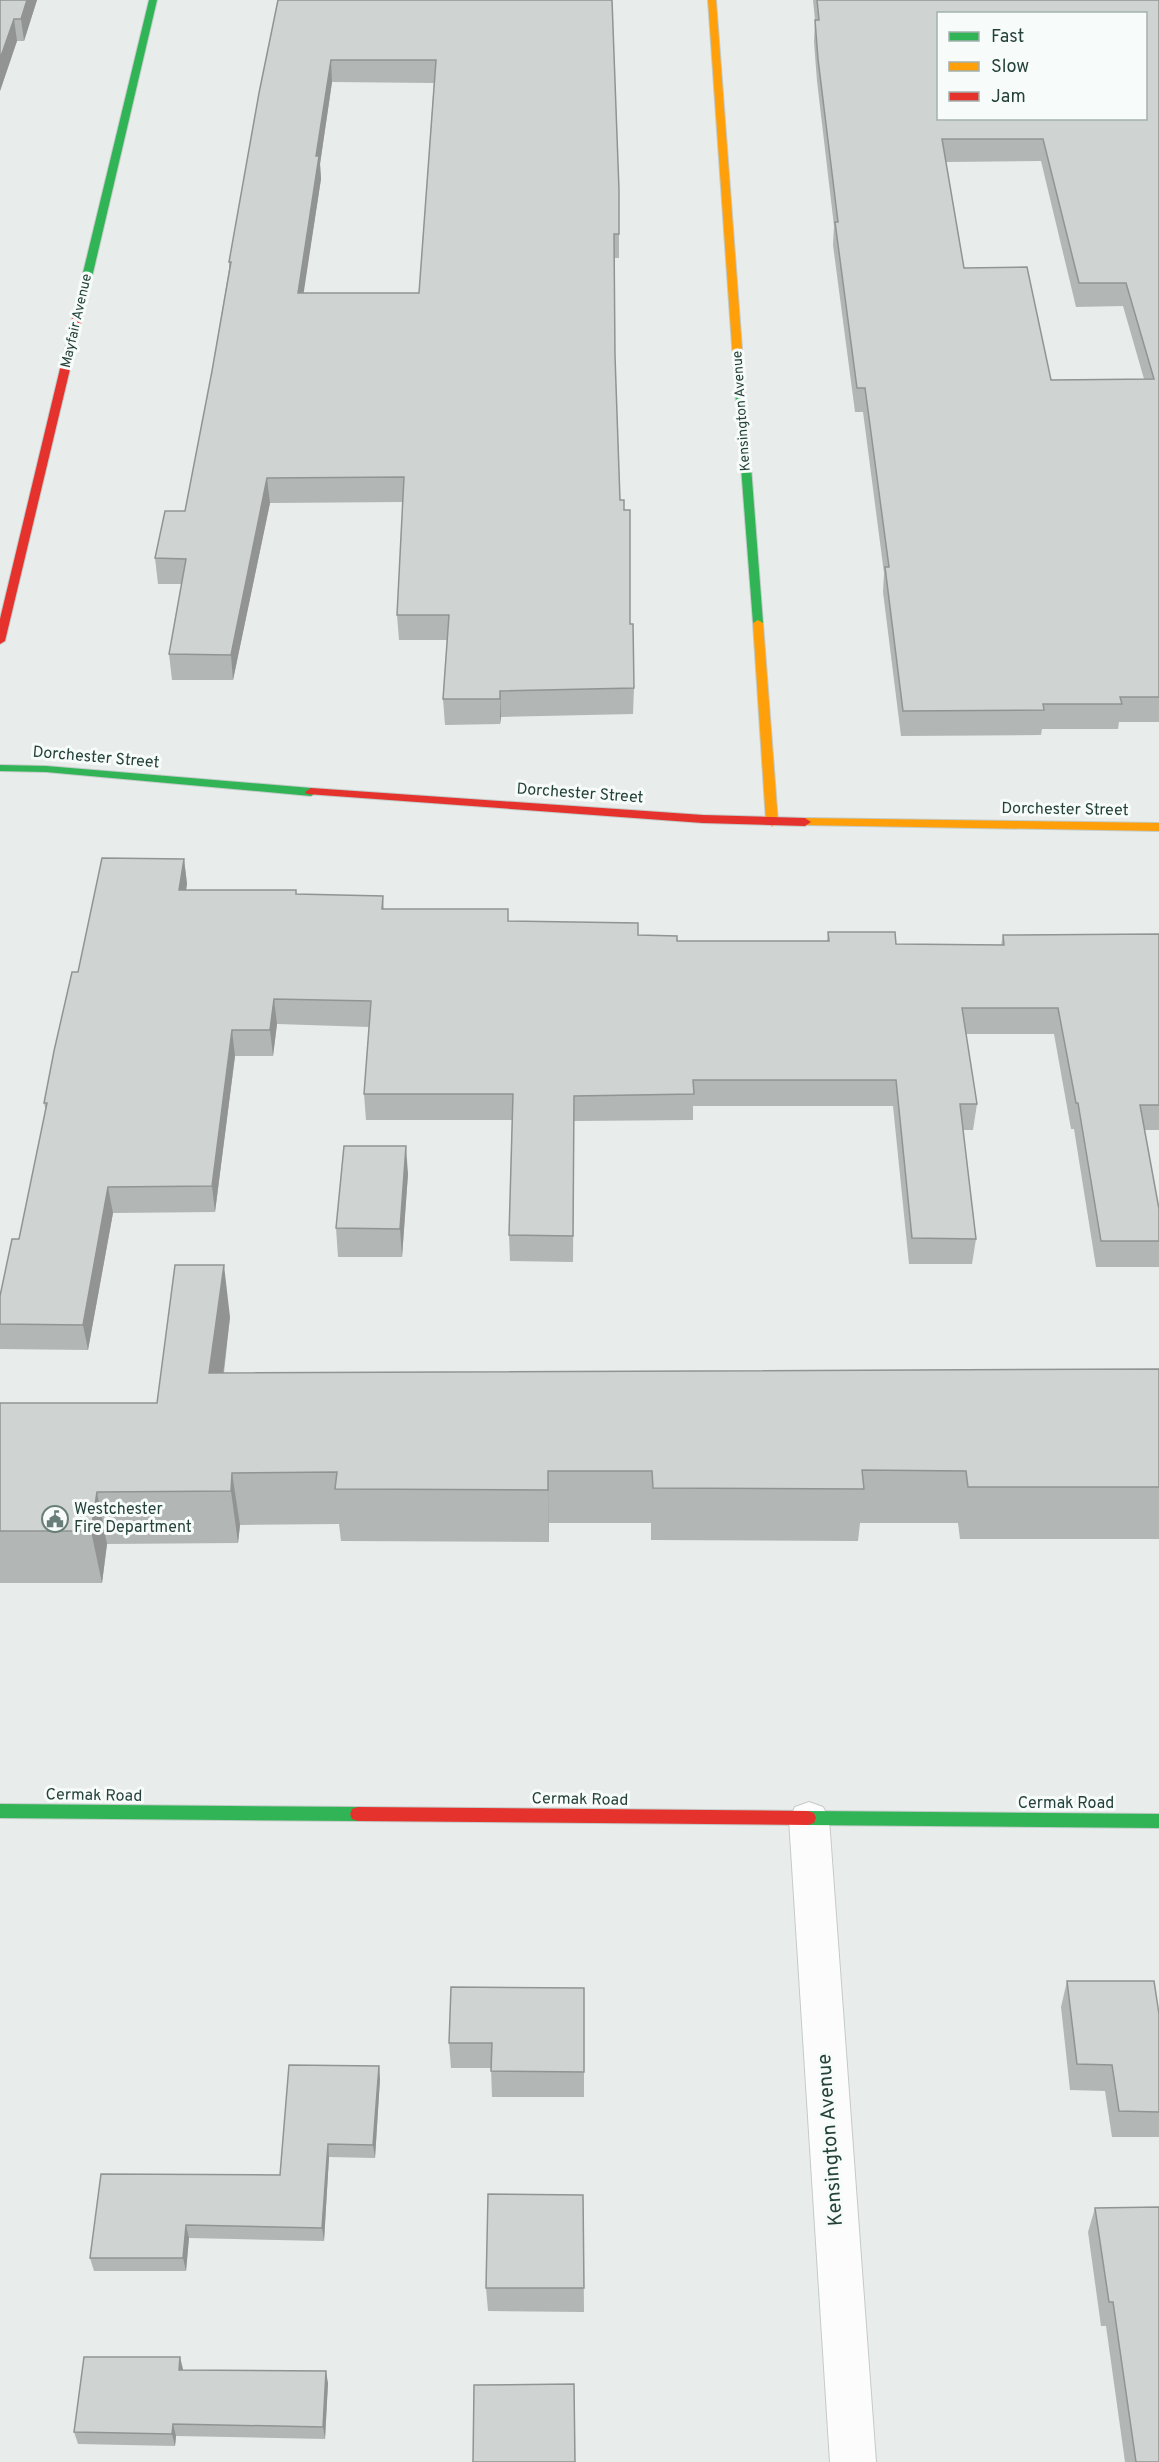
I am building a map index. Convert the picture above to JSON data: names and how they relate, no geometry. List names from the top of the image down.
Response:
{
  "streets": {
    "street": [
      "Mayfair Avenue",
      "Kensington Avenue",
      "Dorchester Street",
      "Cermak Road"
    ]
  },
  "crossings": [
    ["Kensington Avenue", "Dorchester Street"],
    ["Kensington Avenue", "Cermak Road"]
  ],
  "places": {
    "public building": ["Westchester Fire Department"]
  },
  "legend": ["Fast", "Slow", "Jam"]
}
